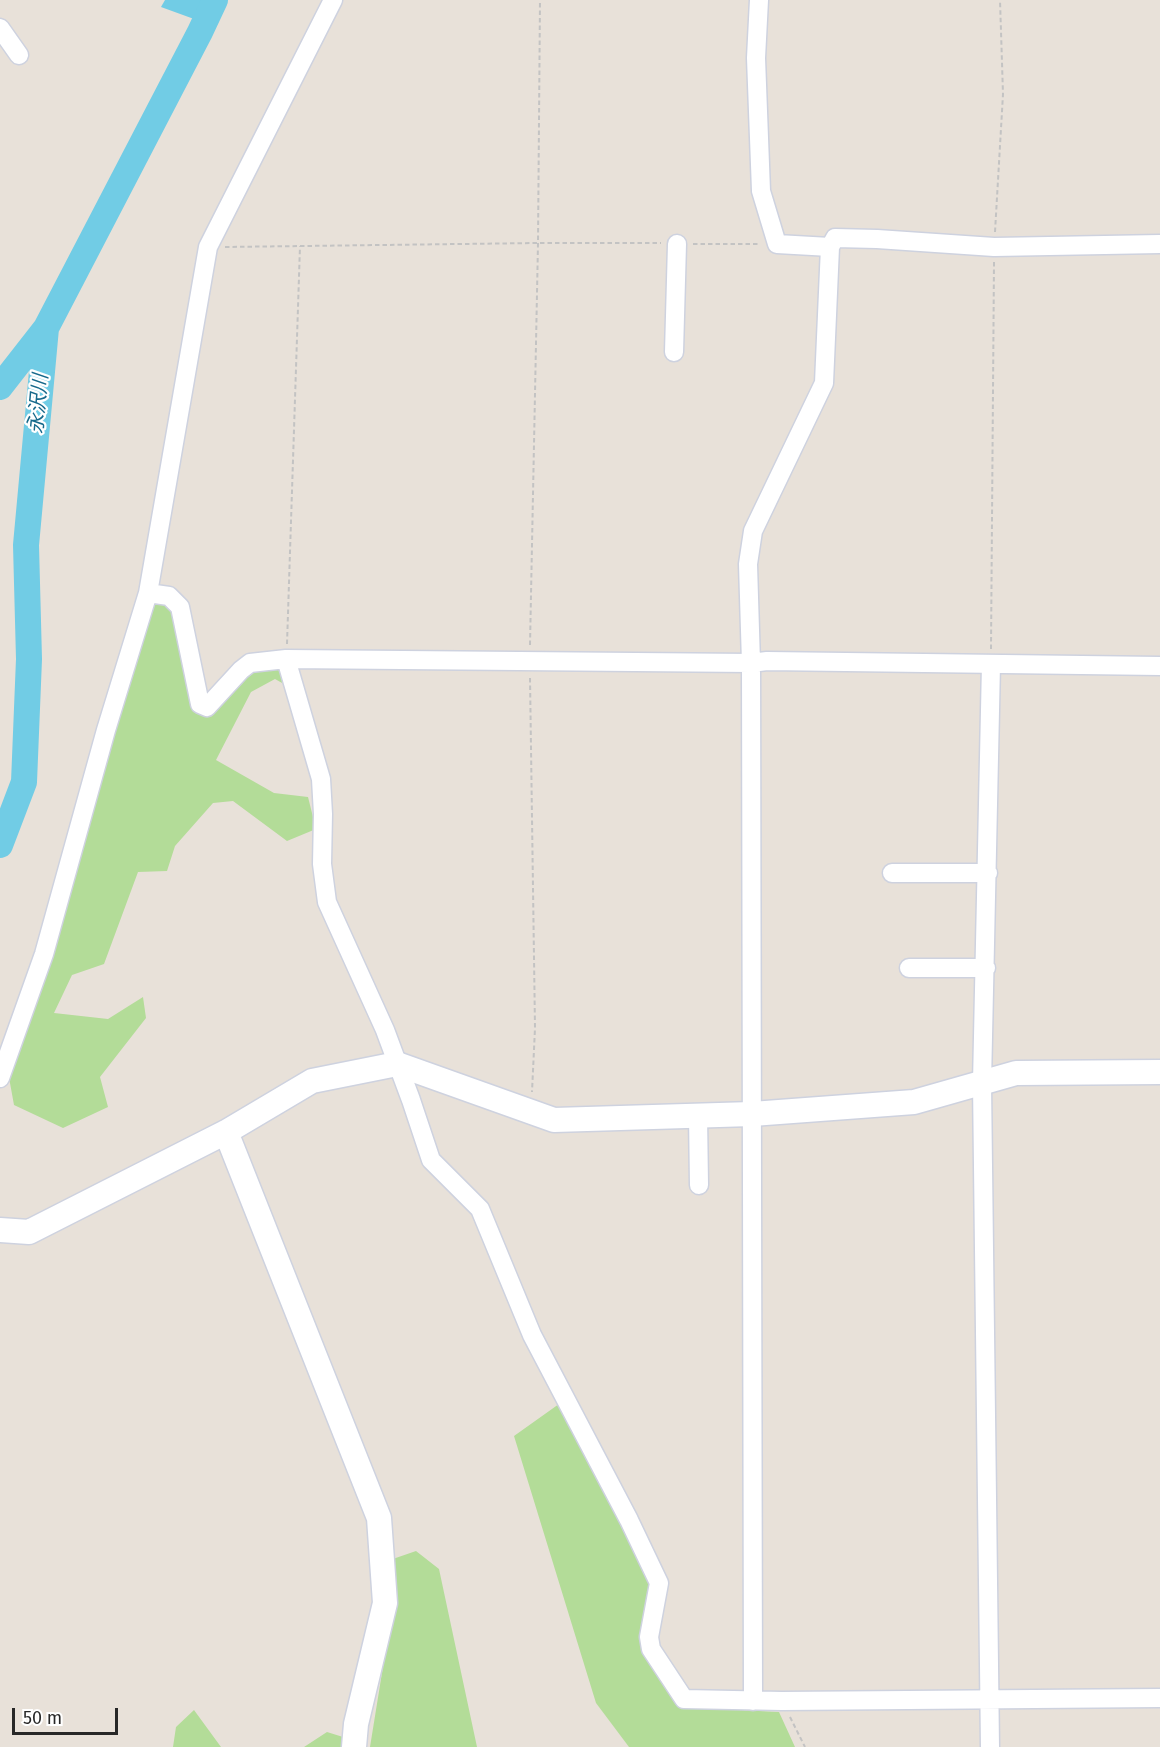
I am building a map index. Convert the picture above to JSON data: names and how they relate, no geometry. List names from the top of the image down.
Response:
{
  "water": ["永沢川"],
  "scale_bar": "50 m"
}
